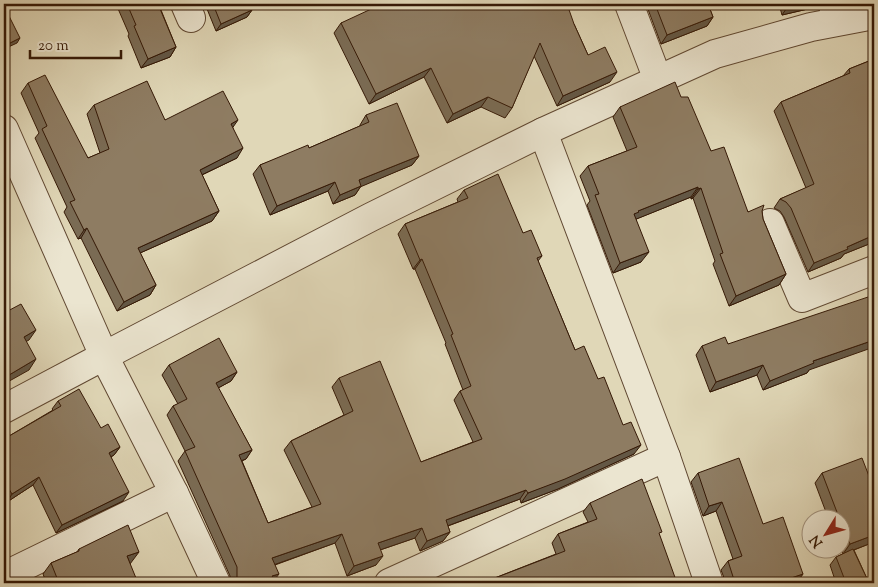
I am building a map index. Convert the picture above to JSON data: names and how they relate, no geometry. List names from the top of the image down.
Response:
{
  "scale_bar": "20 m",
  "north": "bottom left"
}
